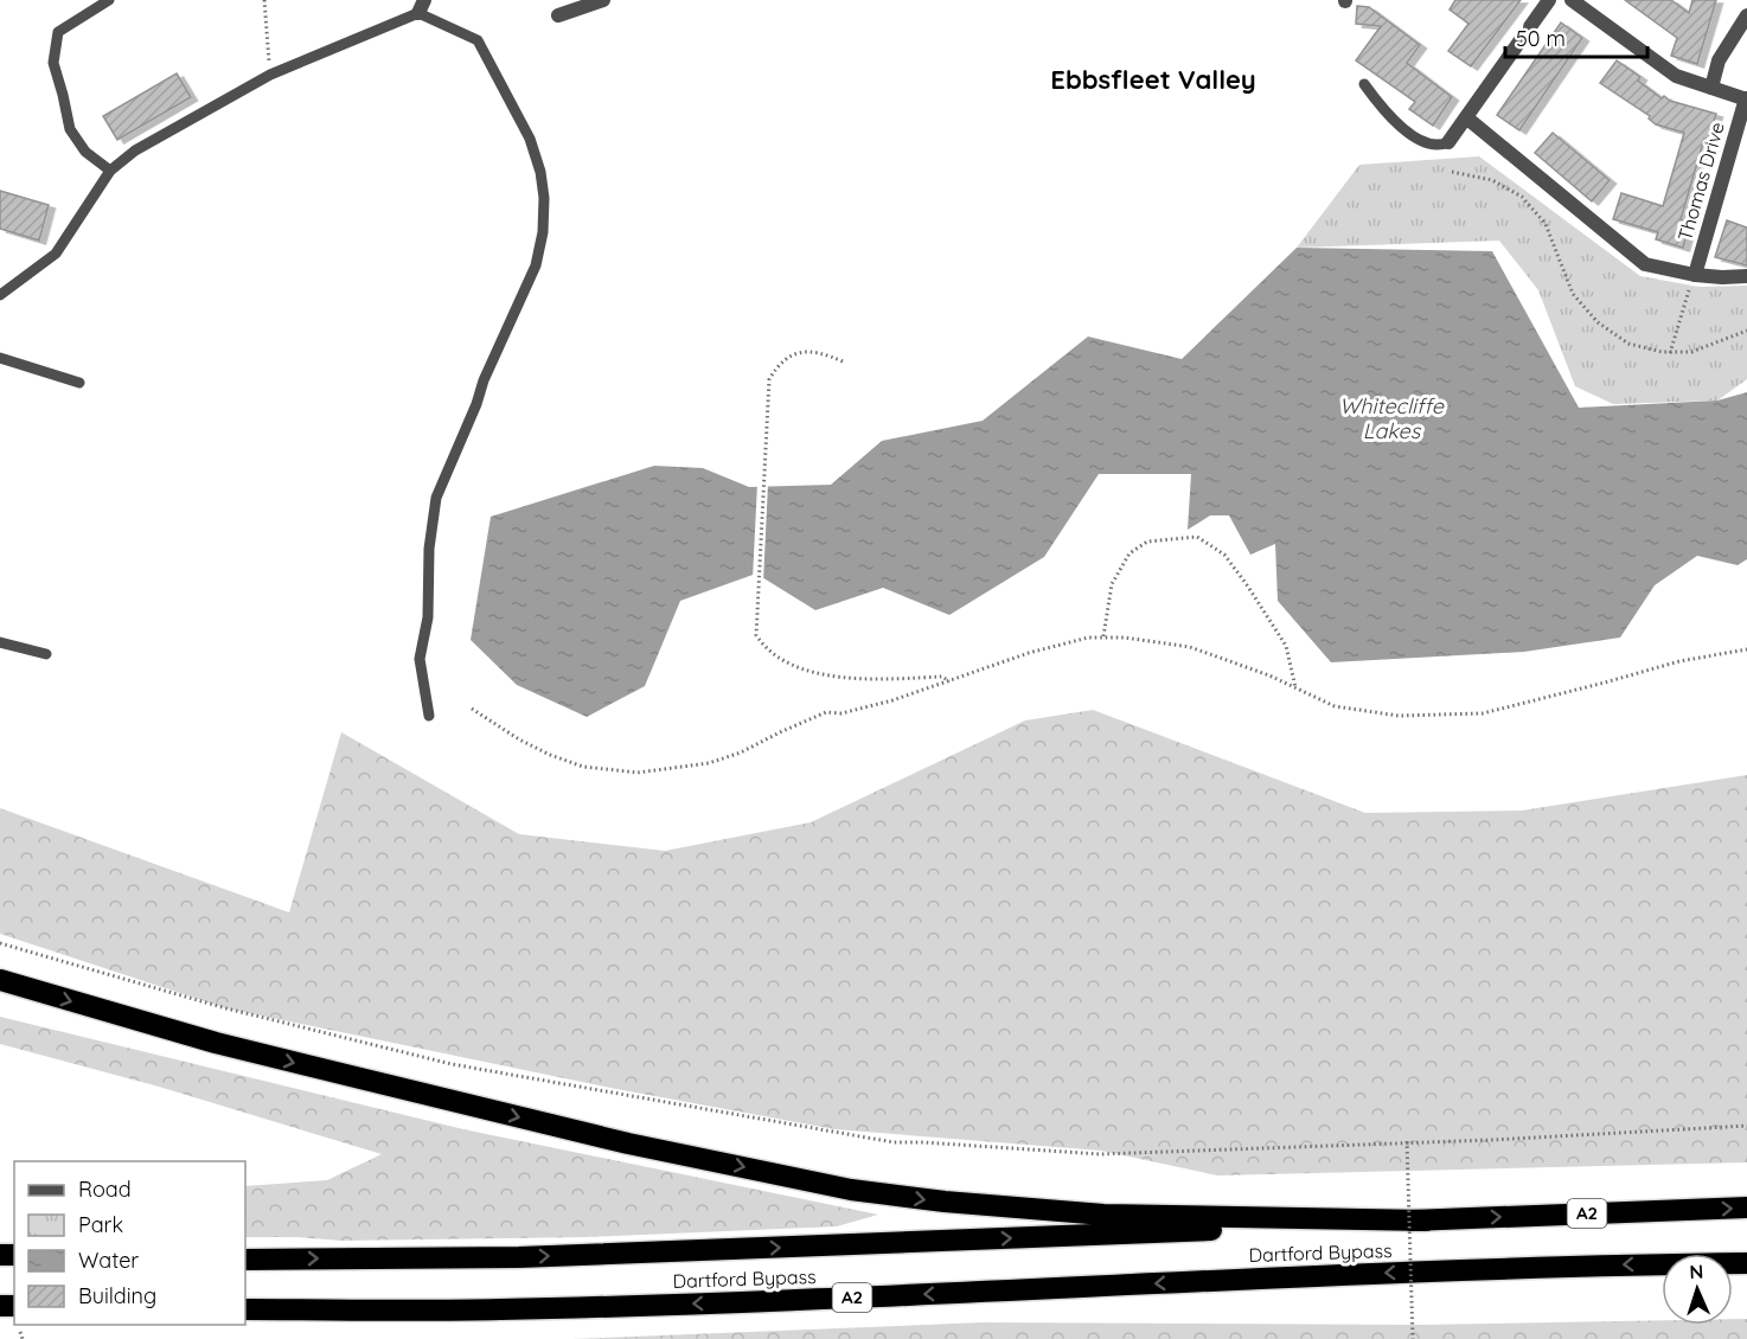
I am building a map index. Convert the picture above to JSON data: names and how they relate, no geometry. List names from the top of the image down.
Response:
{
  "streets": {
    "highway": ["A2", "Dartford Bypass"],
    "street": ["Thomas Drive"]
  },
  "crossings": [
    ["A2", "Dartford Bypass"]
  ],
  "districts": ["Ebbsfleet Valley"],
  "water": ["Whitecliffe Lakes"],
  "legend": [
    "Road",
    "Park",
    "Water",
    "Building"
  ],
  "scale_bar": "50 m",
  "north": "top"
}
